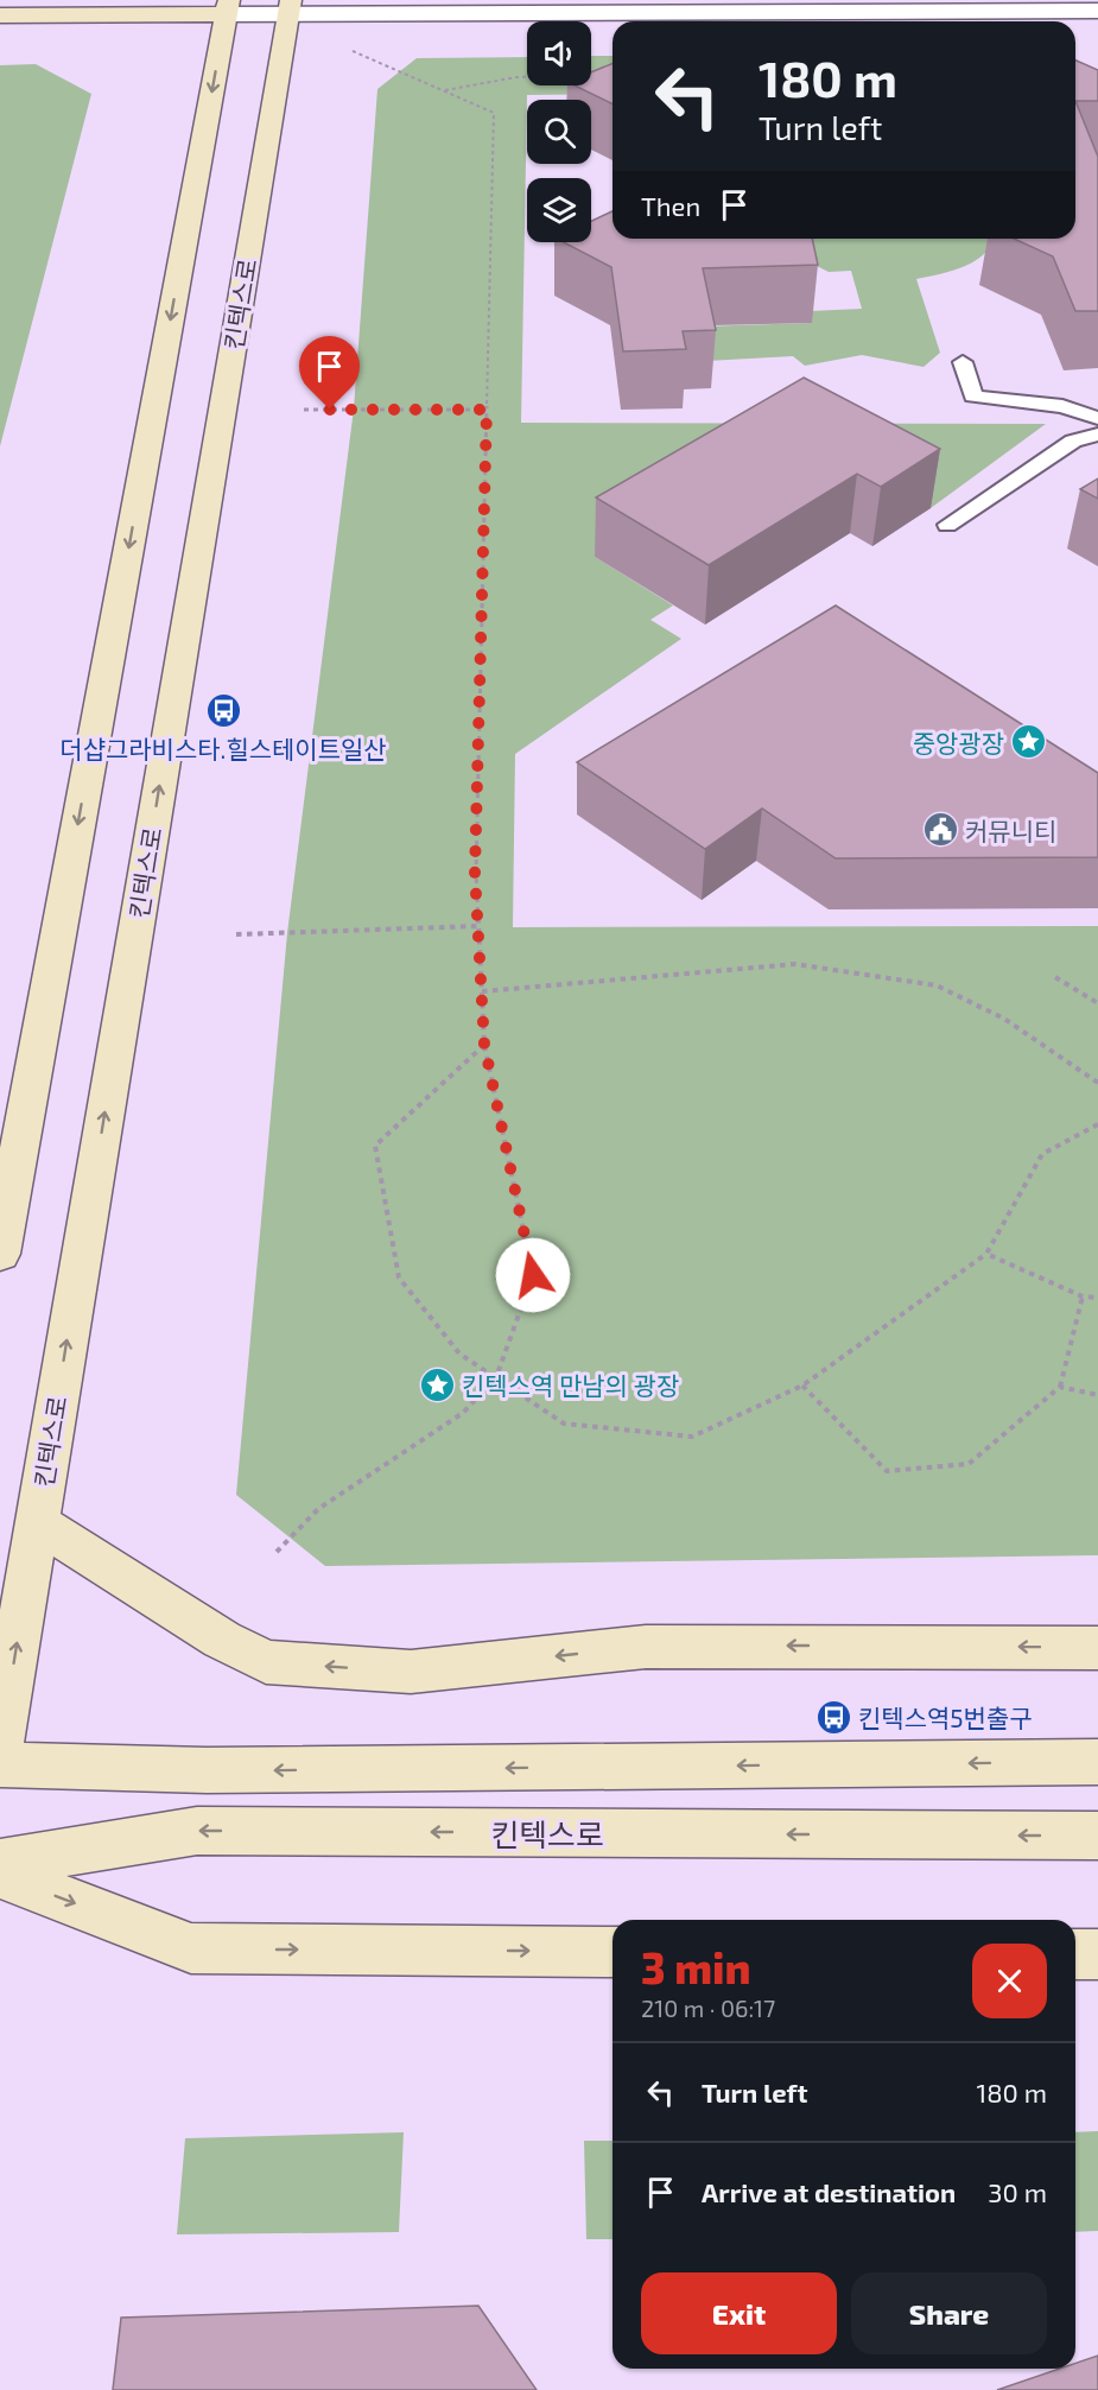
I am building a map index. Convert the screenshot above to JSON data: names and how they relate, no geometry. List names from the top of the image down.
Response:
{
  "streets": {
    "main road": ["킨텍스로"]
  },
  "places": {
    "bus stop": ["더샵그라비스타.힐스테이트일산", "킨텍스역5번출구"],
    "place": ["중앙광장", "킨텍스역 만남의 광장"],
    "public building": ["커뮤니티"]
  },
  "page": {
    "turn": ["180 m", "Turn left"],
    "then": "Then",
    "heading": ["3 min", "210 m · 06:17"],
    "list": [
      {
        "name": "Turn left",
        "value": "180 m"
      },
      {
        "name": "Arrive at destination",
        "value": "30 m"
      }
    ],
    "buttons": ["Exit", "Share"]
  }
}
